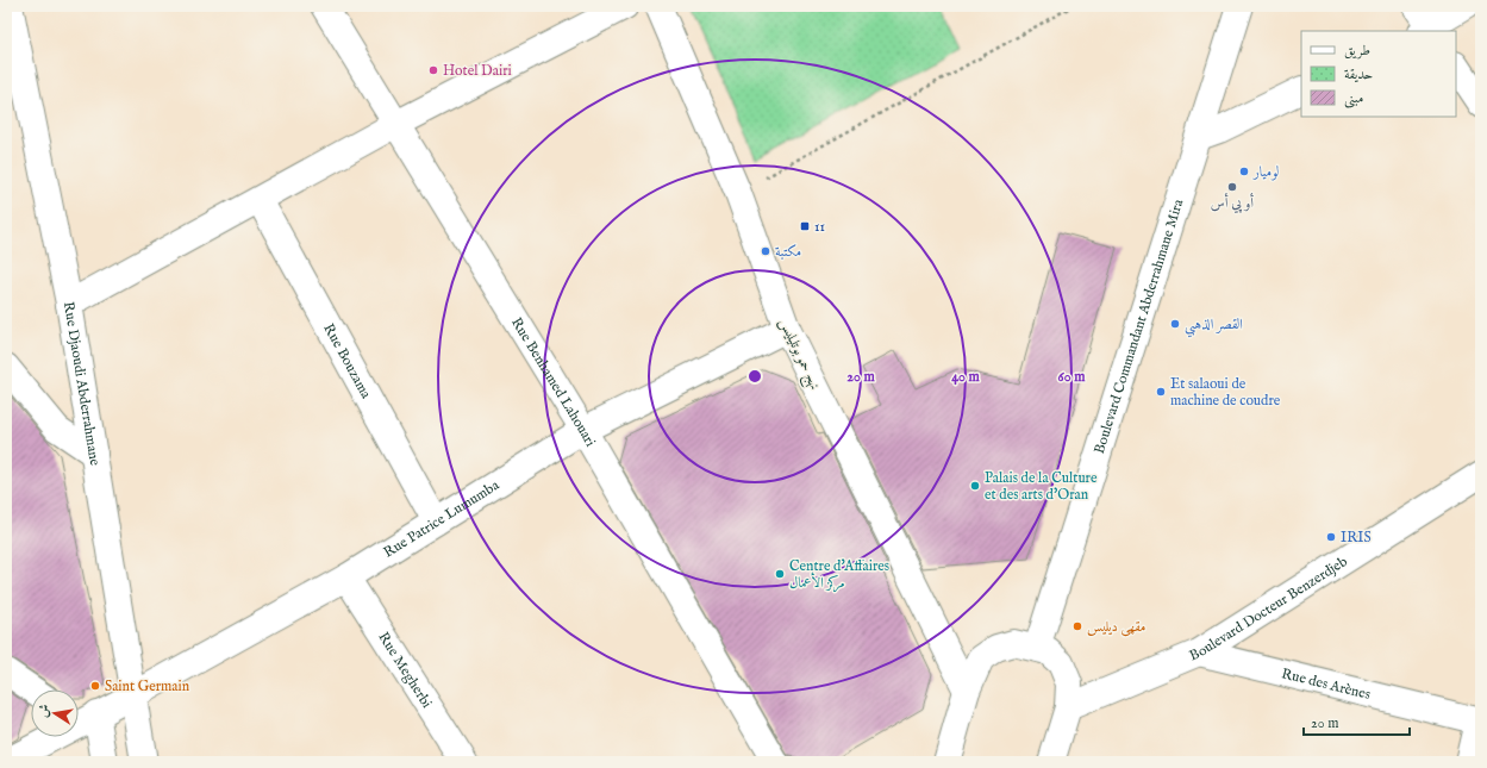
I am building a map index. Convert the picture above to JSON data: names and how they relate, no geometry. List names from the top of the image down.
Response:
{
  "streets": {
    "street": [
      "Boulevard Commandant Abderrahmane Mira",
      "نهج حمو بوتليليس",
      "Rue Bouzama",
      "Rue Benhamed Lahouari",
      "Rue Djaoudi Abderrahmane",
      "Rue Patrice Lumumba",
      "Boulevard Docteur Benzerdjeb",
      "Rue Megherbi",
      "Rue des Arènes"
    ]
  },
  "crossings": [
    ["نهج حمو بوتليليس", "Rue Patrice Lumumba"],
    ["Rue Bouzama", "Rue Patrice Lumumba"],
    ["Rue Benhamed Lahouari", "Rue Patrice Lumumba"],
    ["Rue Djaoudi Abderrahmane", "Rue Patrice Lumumba"],
    ["Rue Patrice Lumumba", "Rue Megherbi"],
    ["Boulevard Docteur Benzerdjeb", "Rue des Arènes"]
  ],
  "places": {
    "other": [
      "Hotel Dairi",
      "لوميار",
      "أو پي أس",
      "مكتبة",
      "القصر الذهبي",
      "Et salaoui de machine de coudre",
      "Palais de la Culture et des arts d'Oran",
      "IRIS",
      "Centre d'Affaires مركز الأعمال",
      "مقهى ديليس",
      "Saint Germain"
    ],
    "transit": ["11"]
  },
  "legend": ["طريق", "حديقة", "مبنى"],
  "scale_bar": "20 m",
  "north": "left",
  "rings": ["20 m", "40 m", "60 m"]
}
